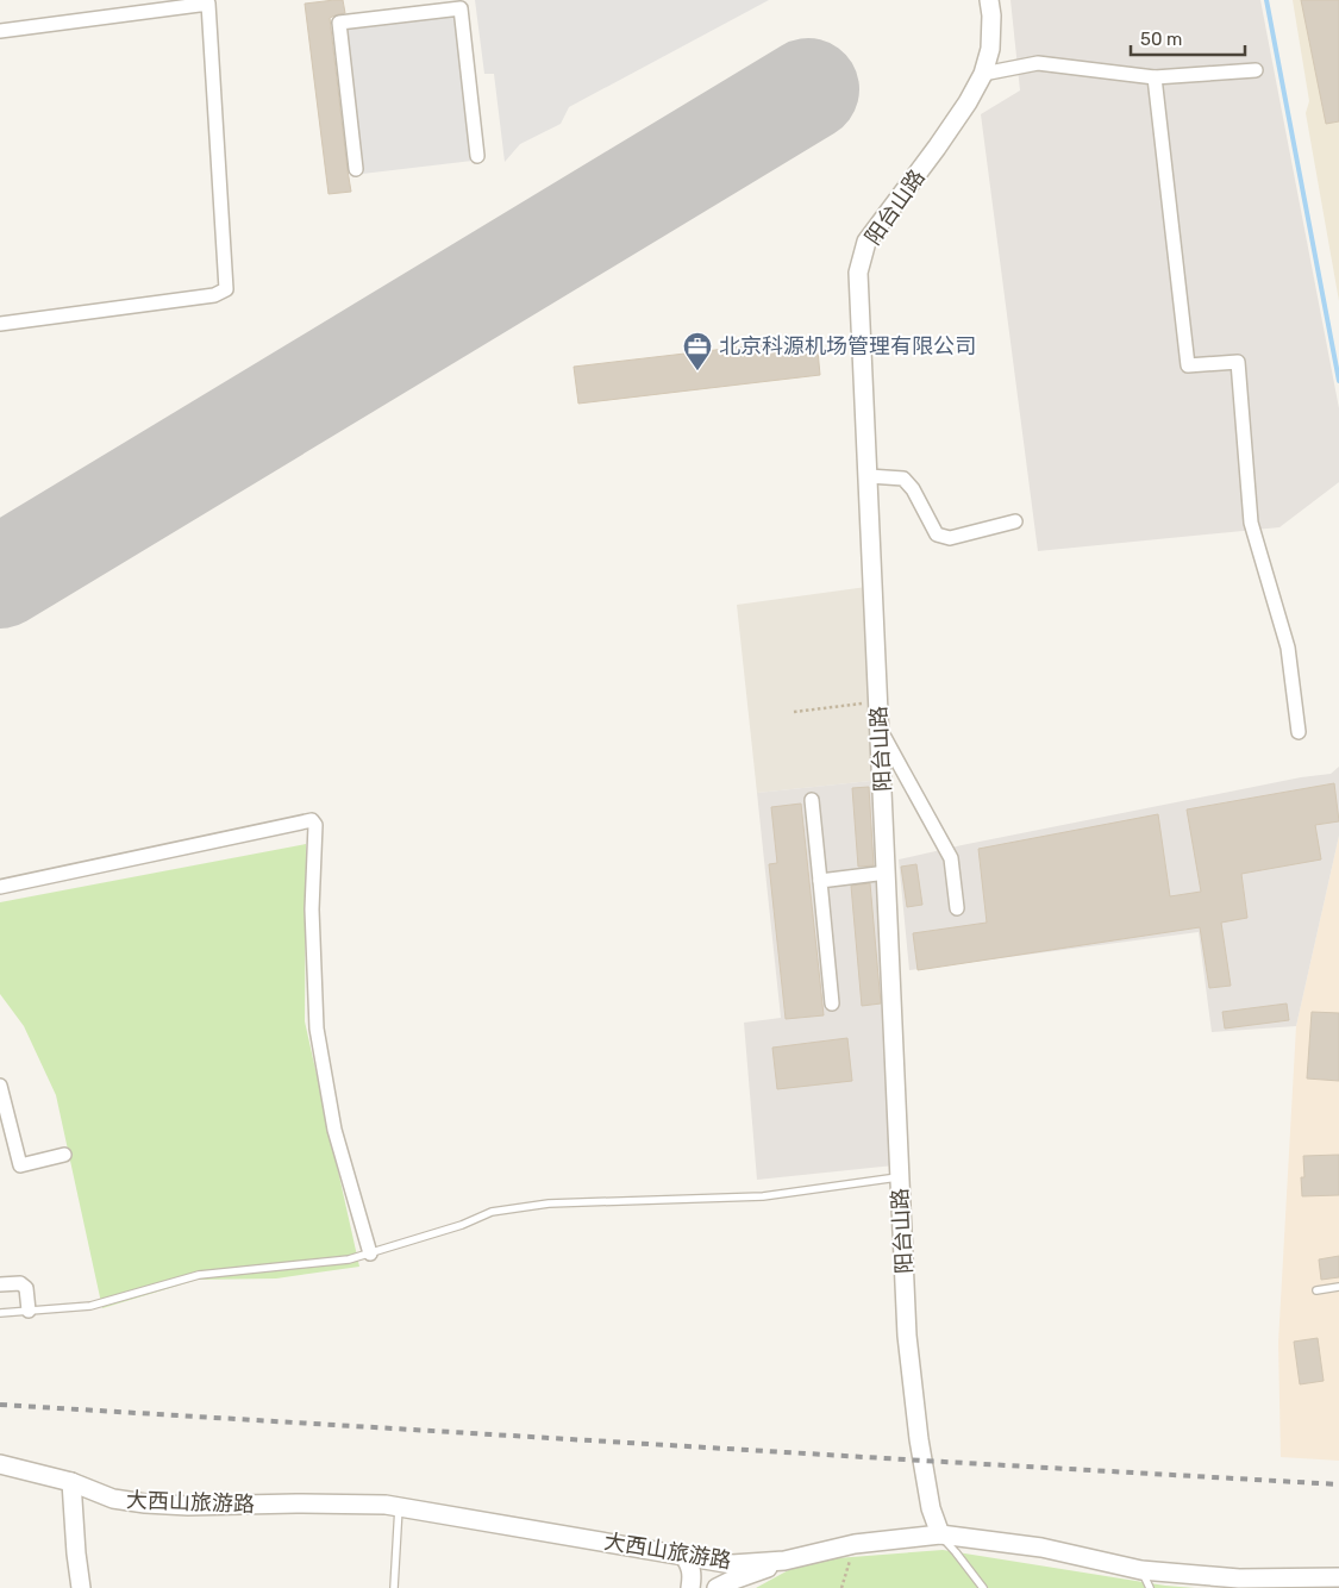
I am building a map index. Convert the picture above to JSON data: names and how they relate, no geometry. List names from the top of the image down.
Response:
{
  "streets": {
    "street": ["阳台山路", "大西山旅游路"]
  },
  "crossings": [
    ["阳台山路", "大西山旅游路"]
  ],
  "places": {
    "office": ["北京科源机场管理有限公司"]
  },
  "scale_bar": "50 m"
}
